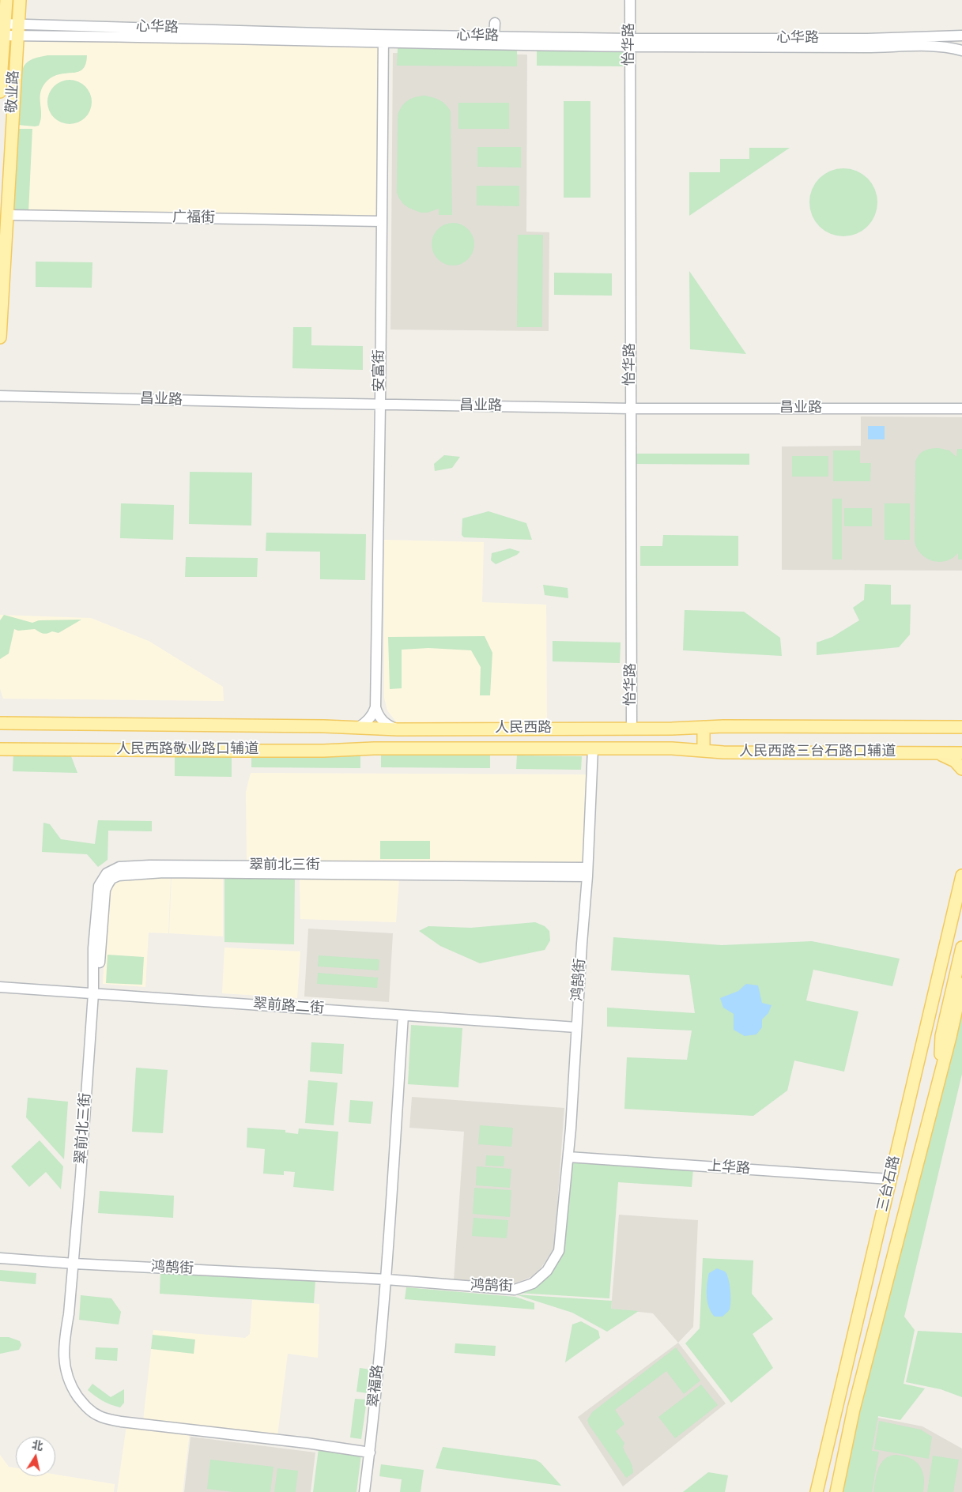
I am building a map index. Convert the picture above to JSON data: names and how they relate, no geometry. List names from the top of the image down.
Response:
{
  "streets": {
    "main road": [
      "敬业路",
      "人民西路",
      "人民西路敬业路口辅道",
      "人民西路三台石路口辅道",
      "三台石路"
    ],
    "street": [
      "心华路",
      "怡华路",
      "广福街",
      "安富街",
      "昌业路",
      "翠前北三街",
      "鸿鹄街",
      "翠前路二街",
      "上华路",
      "翠福路"
    ]
  },
  "crossings": [
    ["心华路", "怡华路"],
    ["心华路", "敬业路"],
    ["心华路", "安富街"],
    ["怡华路", "昌业路"],
    ["怡华路", "人民西路"],
    ["敬业路", "广福街"],
    ["广福街", "安富街"],
    ["安富街", "昌业路"],
    ["人民西路", "人民西路敬业路口辅道"],
    ["人民西路", "人民西路三台石路口辅道"],
    ["人民西路", "鸿鹄街"],
    ["翠前北三街", "鸿鹄街"],
    ["翠前北三街", "翠前路二街"],
    ["翠前北三街", "翠福路"],
    ["鸿鹄街", "翠前路二街"],
    ["鸿鹄街", "上华路"],
    ["鸿鹄街", "翠福路"],
    ["翠前路二街", "翠福路"],
    ["上华路", "三台石路"]
  ],
  "north": "top"
}
